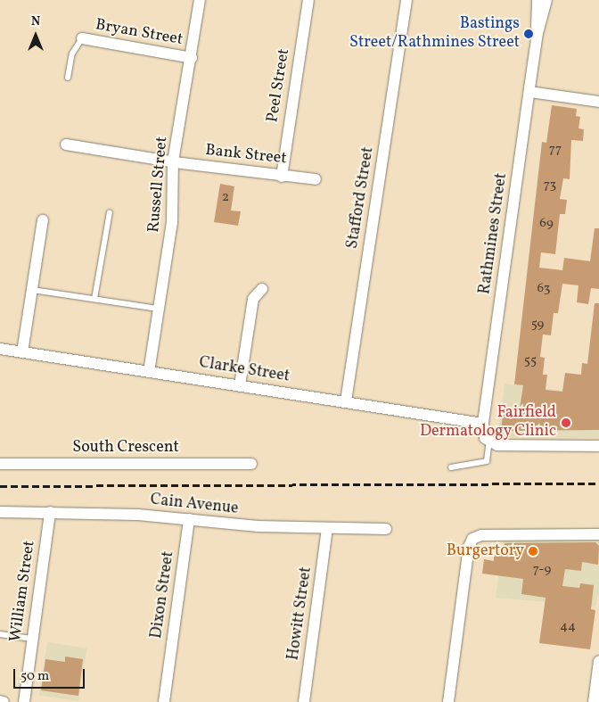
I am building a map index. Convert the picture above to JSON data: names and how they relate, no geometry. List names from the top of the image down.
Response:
{
  "streets": {
    "street": [
      "Bryan Street",
      "Peel Street",
      "Bank Street",
      "Russell Street",
      "Stafford Street",
      "Rathmines Street",
      "Clarke Street",
      "South Crescent",
      "Cain Avenue",
      "William Street",
      "Dixon Street",
      "Howitt Street"
    ]
  },
  "crossings": [
    ["Bryan Street", "Russell Street"],
    ["Peel Street", "Bank Street"],
    ["Bank Street", "Russell Street"],
    ["Russell Street", "Clarke Street"],
    ["Stafford Street", "Clarke Street"],
    ["Rathmines Street", "Clarke Street"],
    ["Cain Avenue", "William Street"],
    ["Cain Avenue", "Dixon Street"],
    ["Cain Avenue", "Howitt Street"]
  ],
  "places": ["Bastings Street/Rathmines Street", "Fairfield Dermatology Clinic", "Burgertory"],
  "house_numbers": [
    "77",
    "73",
    "2",
    "69",
    "63",
    "59",
    "55",
    "7-9",
    "44"
  ],
  "scale_bar": "50 m",
  "north": "top"
}
